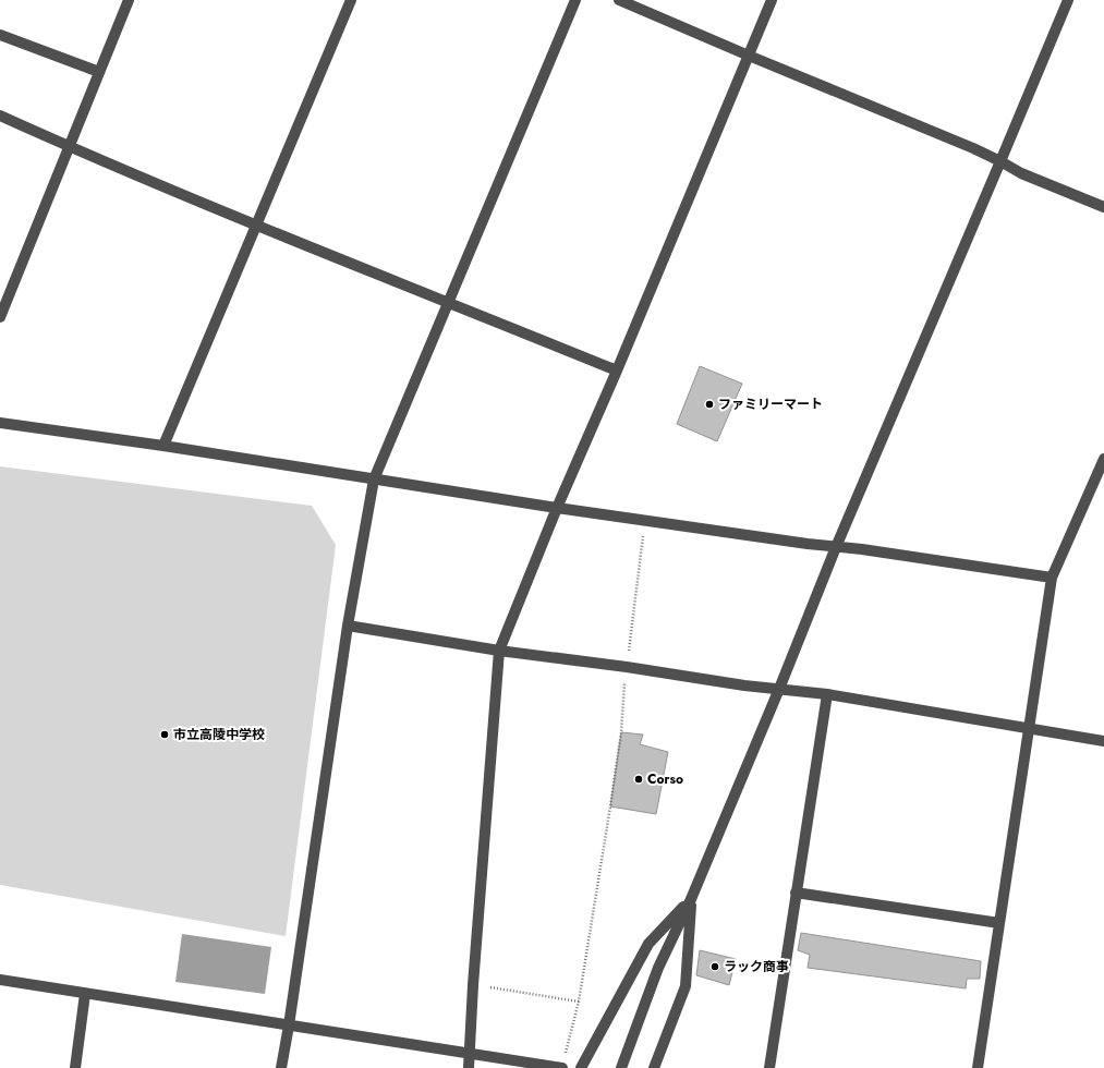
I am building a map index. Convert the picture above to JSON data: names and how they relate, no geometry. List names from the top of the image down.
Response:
{
  "places": [
    "ファミリーマート",
    "市立高陵中学校",
    "Corso",
    "ラック商事"
  ]
}
